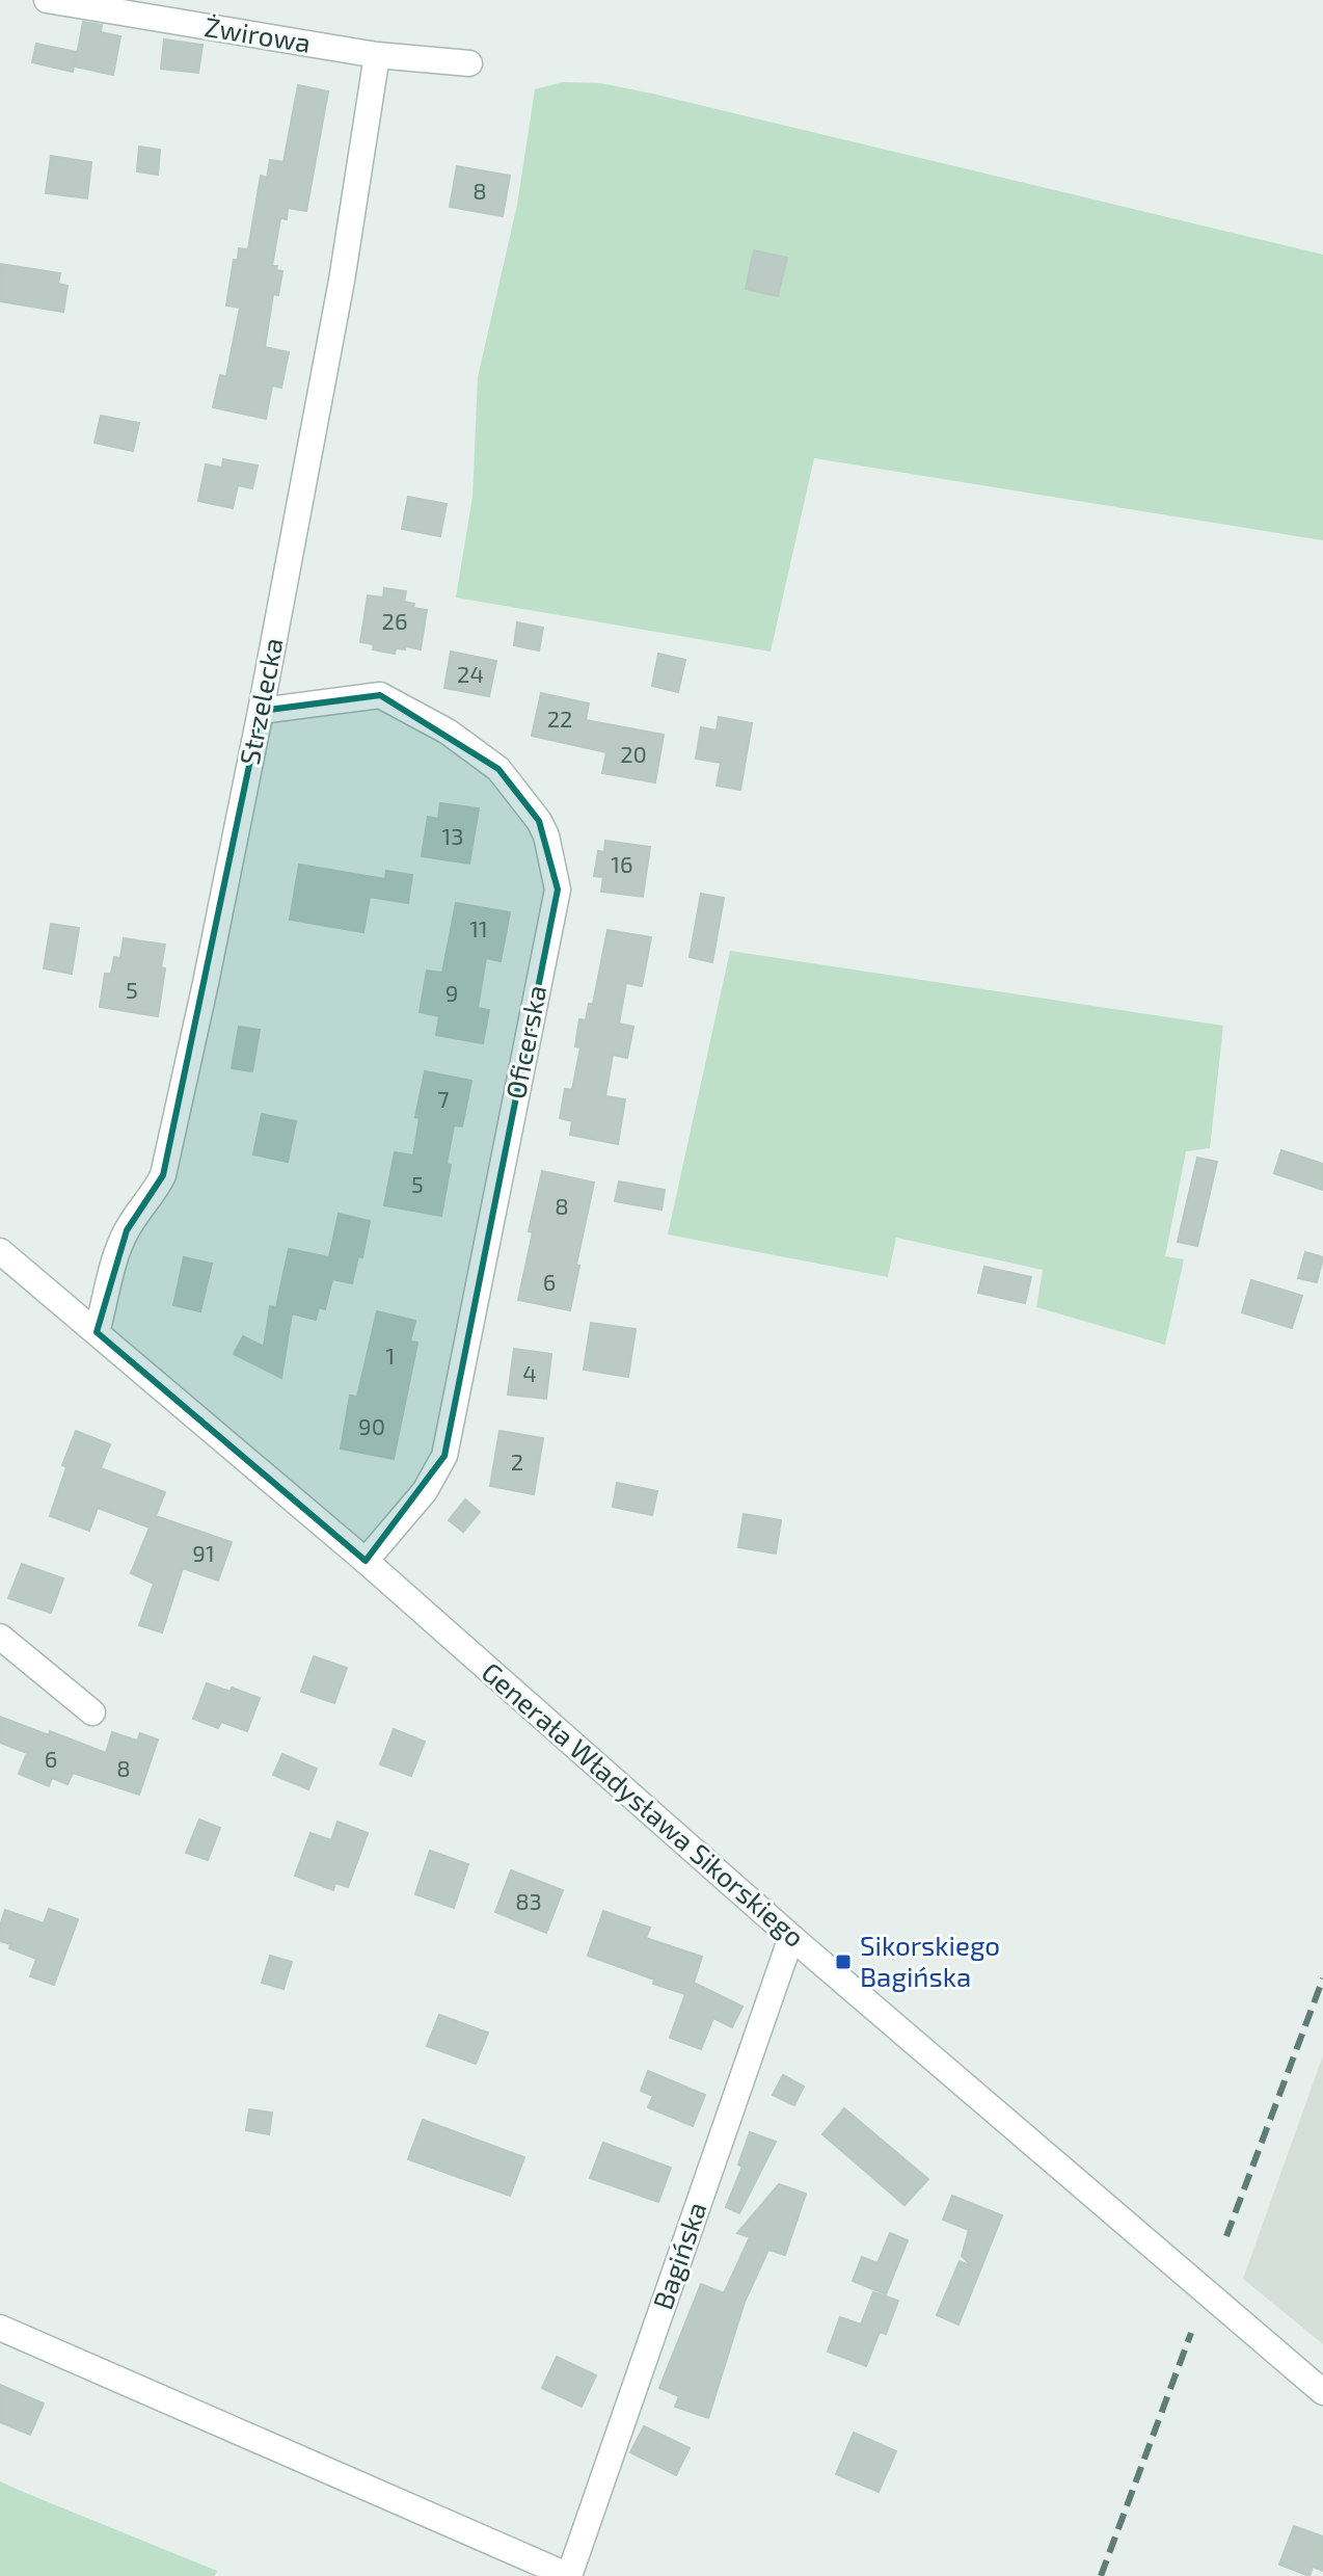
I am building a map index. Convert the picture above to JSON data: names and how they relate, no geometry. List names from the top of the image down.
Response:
{
  "streets": {
    "street": [
      "Żwirowa",
      "Strzelecka",
      "Oficerska",
      "Generała Władysława Sikorskiego",
      "Bagińska"
    ]
  },
  "crossings": [
    ["Żwirowa", "Strzelecka"],
    ["Strzelecka", "Oficerska"],
    ["Strzelecka", "Generała Władysława Sikorskiego"],
    ["Oficerska", "Generała Władysława Sikorskiego"],
    ["Generała Władysława Sikorskiego", "Bagińska"]
  ],
  "places": {
    "transit": ["Sikorskiego Bagińska"]
  },
  "house_numbers": [
    "8",
    "26",
    "24",
    "22",
    "20",
    "13",
    "16",
    "11",
    "5",
    "9",
    "7",
    "5",
    "8",
    "6",
    "1",
    "4",
    "90",
    "2",
    "91",
    "6",
    "8",
    "83"
  ]
}
